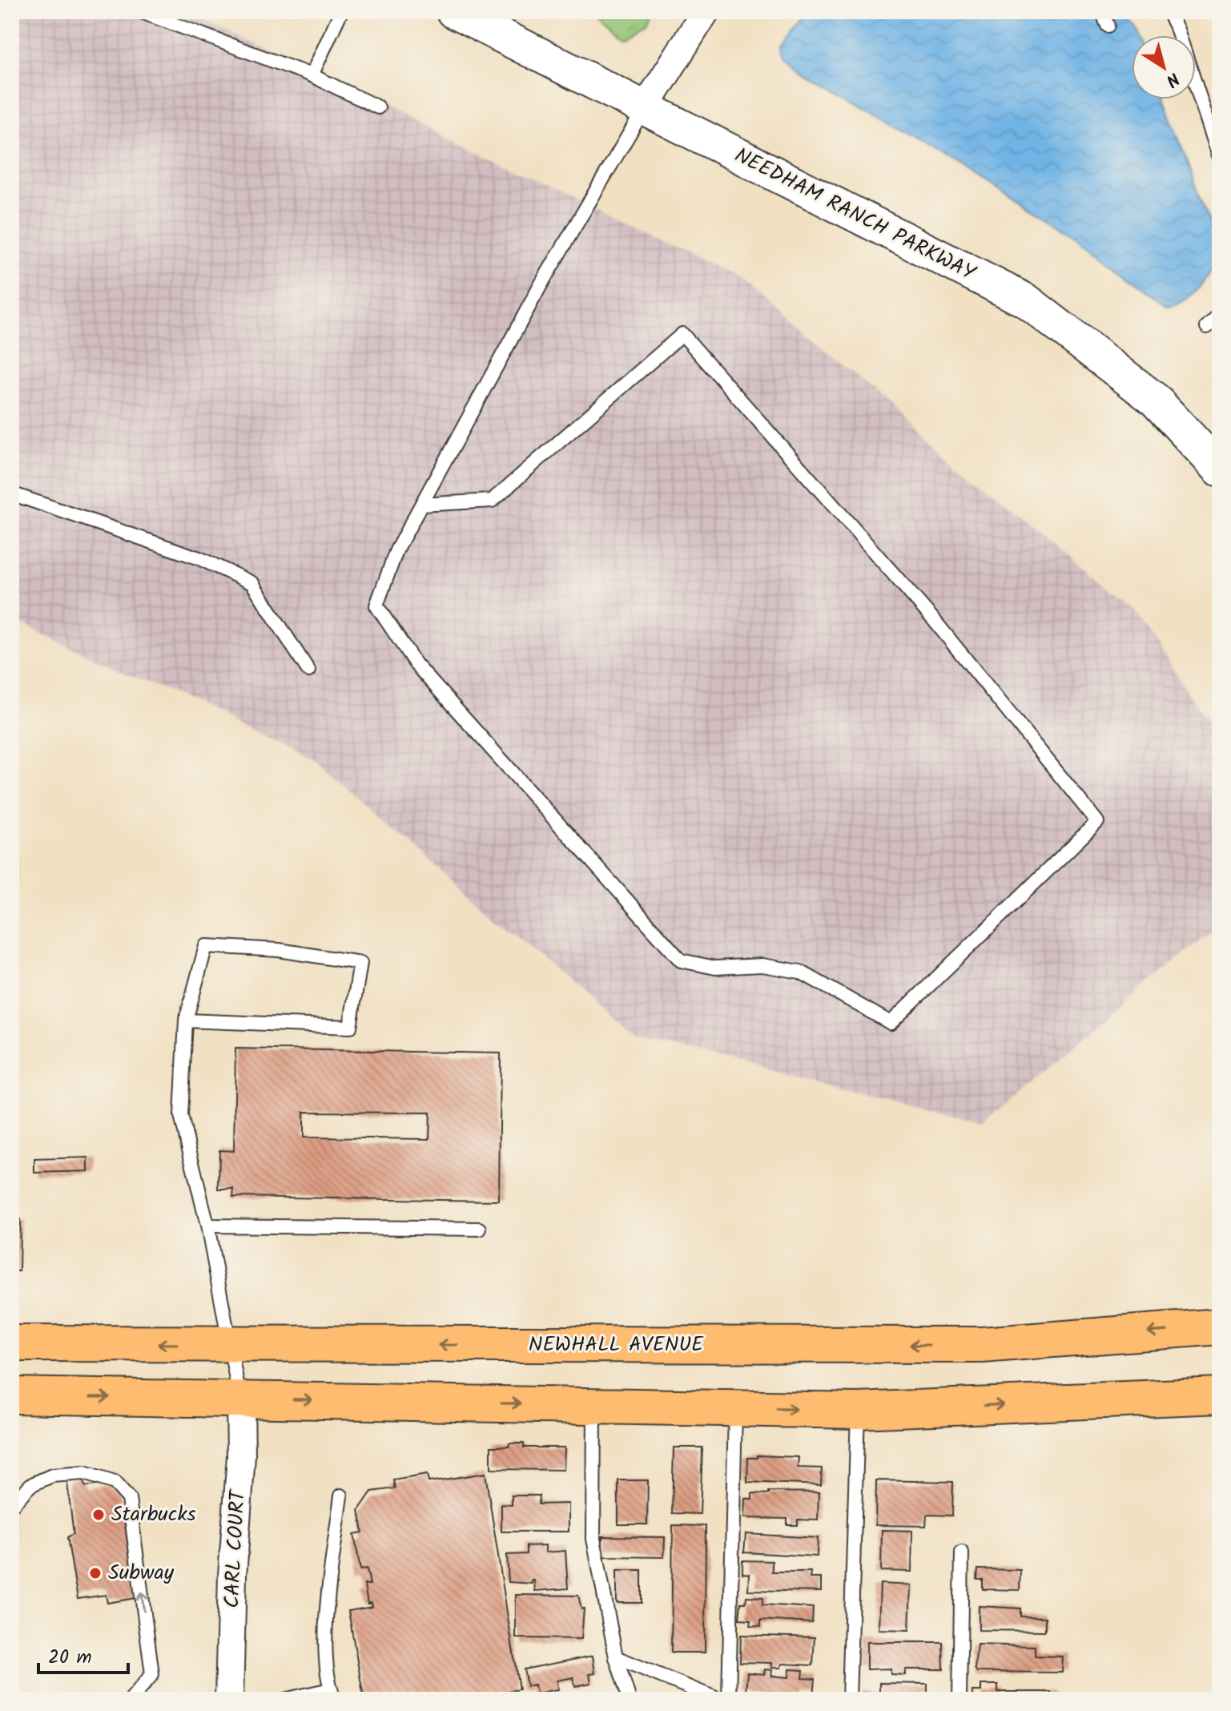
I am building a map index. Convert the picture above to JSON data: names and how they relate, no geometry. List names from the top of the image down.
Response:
{
  "streets": {
    "main road": ["NEWHALL AVENUE"],
    "street": ["NEEDHAM RANCH PARKWAY", "CARL COURT"]
  },
  "places": ["Starbucks", "Subway"],
  "scale_bar": "20 m",
  "north": "bottom right"
}
